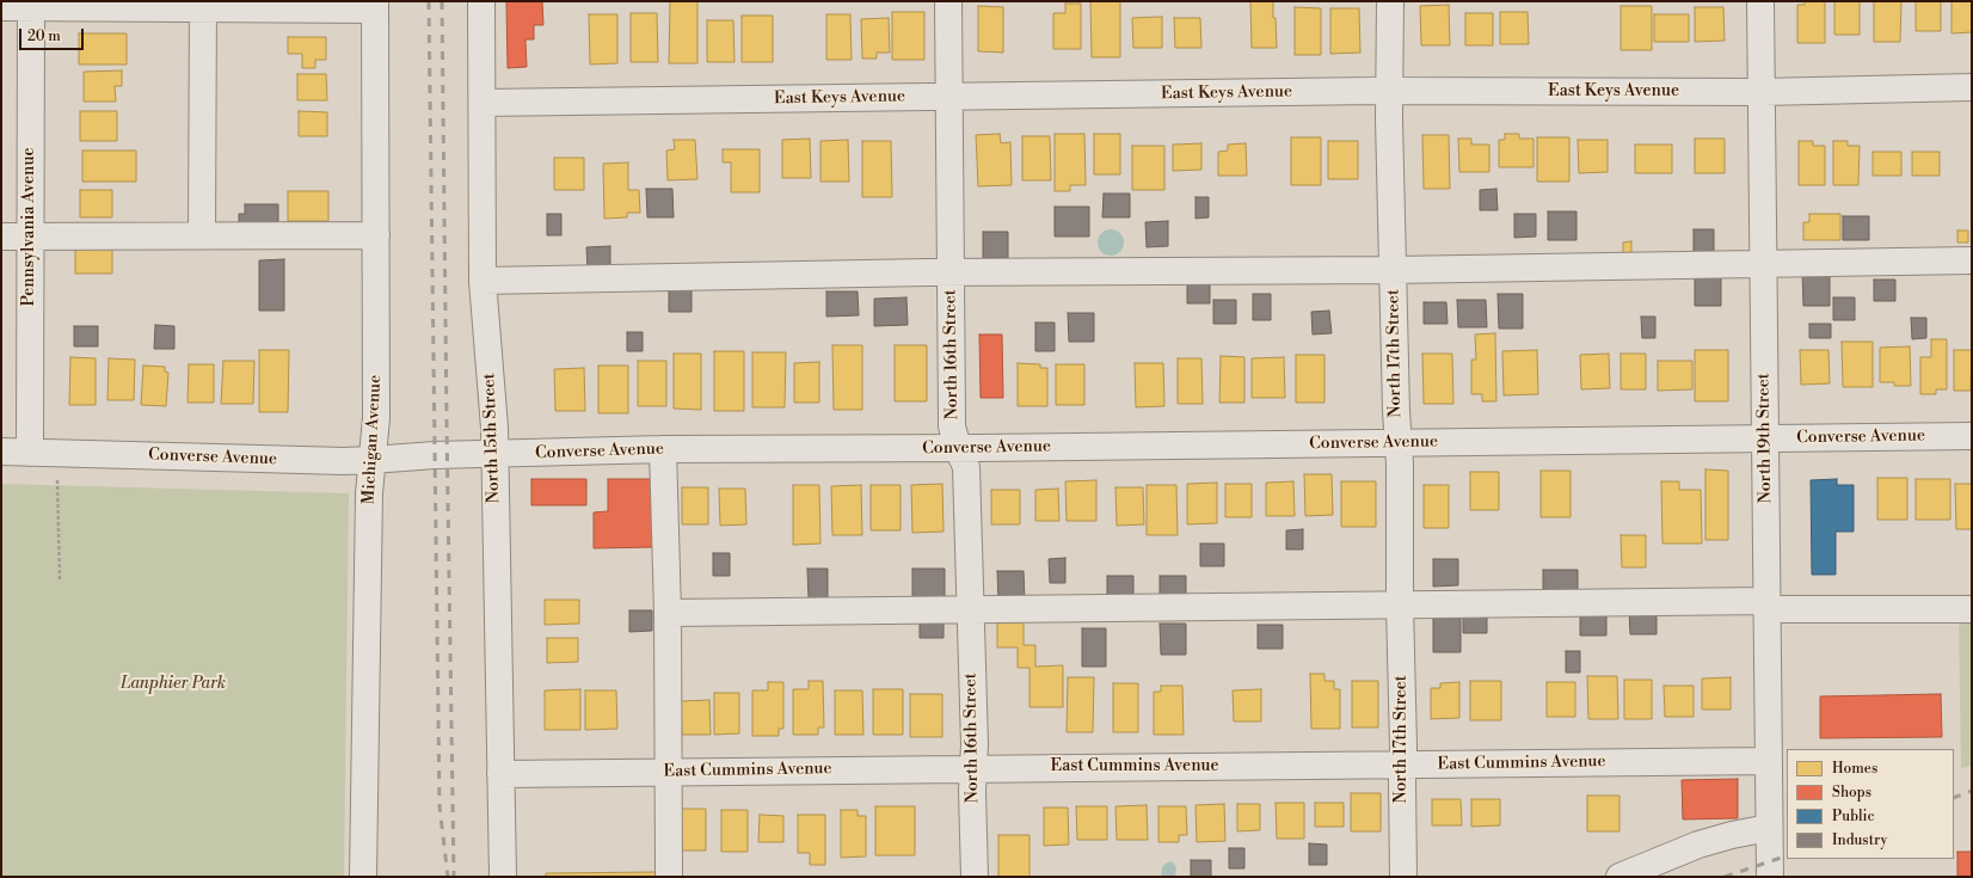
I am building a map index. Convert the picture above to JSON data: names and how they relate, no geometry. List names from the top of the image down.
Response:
{
  "streets": {
    "street": [
      "East Keys Avenue",
      "Pennsylvania Avenue",
      "North 17th Street",
      "North 16th Street",
      "Converse Avenue",
      "North 15th Street",
      "North 19th Street",
      "Michigan Avenue",
      "East Cummins Avenue"
    ]
  },
  "crossings": [
    ["East Keys Avenue", "North 17th Street"],
    ["East Keys Avenue", "North 16th Street"],
    ["East Keys Avenue", "North 15th Street"],
    ["East Keys Avenue", "North 19th Street"],
    ["Pennsylvania Avenue", "Converse Avenue"],
    ["North 17th Street", "Converse Avenue"],
    ["North 17th Street", "East Cummins Avenue"],
    ["North 16th Street", "Converse Avenue"],
    ["North 16th Street", "East Cummins Avenue"],
    ["Converse Avenue", "North 15th Street"],
    ["Converse Avenue", "North 19th Street"],
    ["Converse Avenue", "Michigan Avenue"],
    ["North 15th Street", "East Cummins Avenue"],
    ["North 19th Street", "East Cummins Avenue"]
  ],
  "parks": ["Lanphier Park"],
  "legend": [
    "Homes",
    "Shops",
    "Public",
    "Industry"
  ],
  "scale_bar": "20 m"
}
